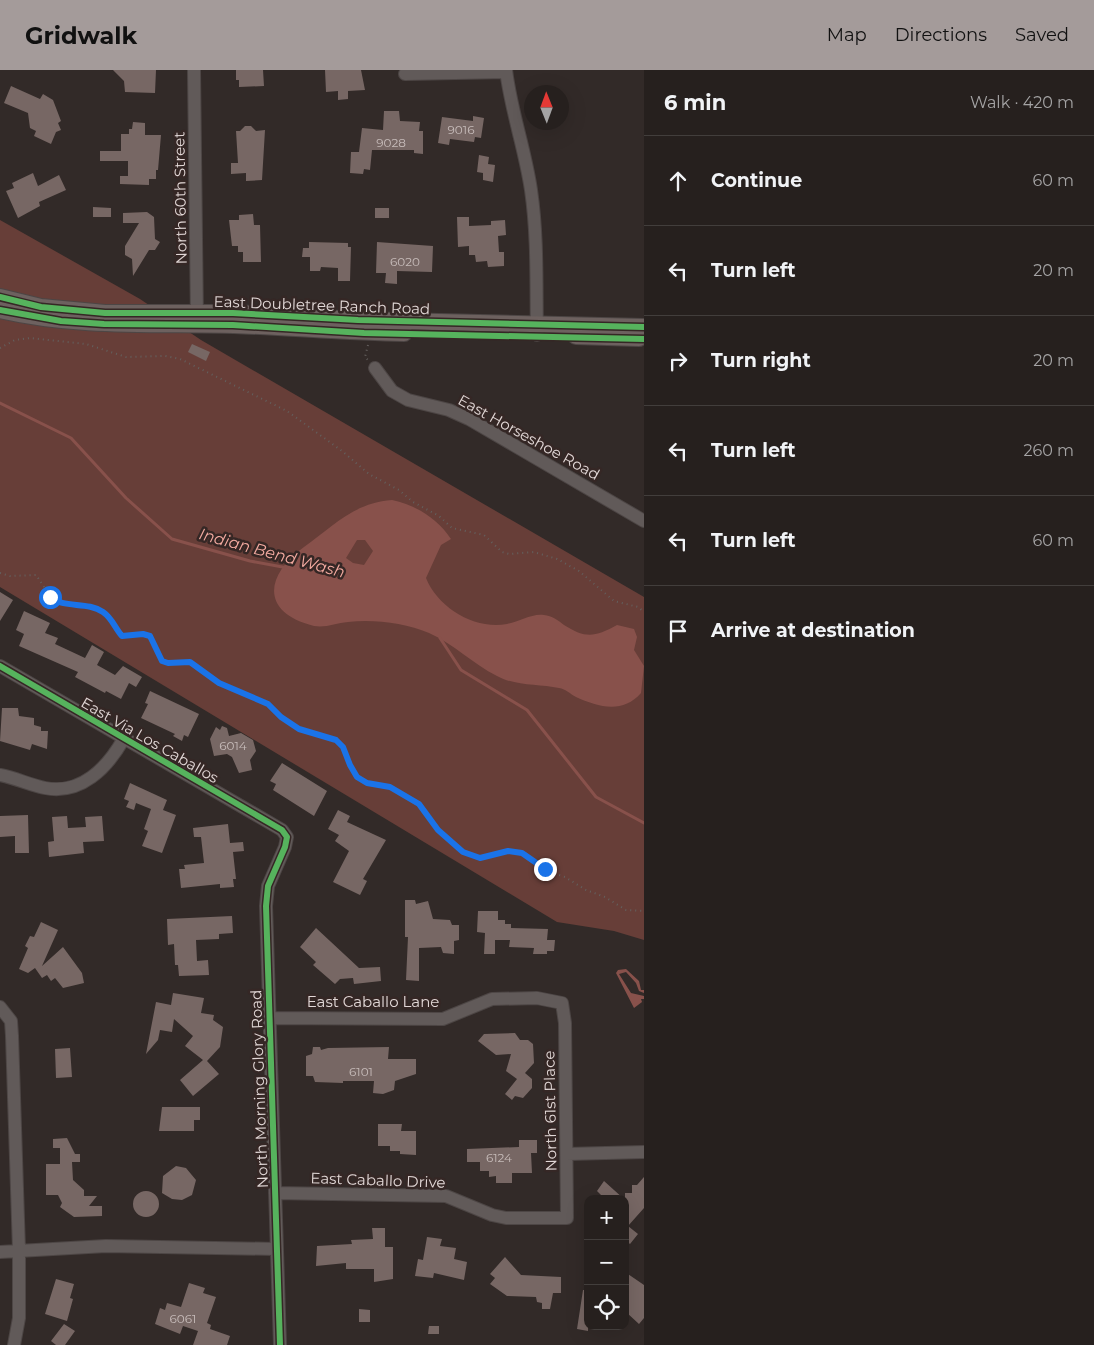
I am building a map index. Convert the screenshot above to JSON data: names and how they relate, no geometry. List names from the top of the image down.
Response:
{
  "streets": {
    "main road": ["East Doubletree Ranch Road"],
    "street": [
      "North 60th Street",
      "East Horseshoe Road",
      "East Via Los Caballos",
      "East Caballo Lane",
      "North Morning Glory Road",
      "North 61st Place",
      "East Caballo Drive"
    ]
  },
  "crossings": [
    ["North 60th Street", "East Doubletree Ranch Road"],
    ["East Via Los Caballos", "North Morning Glory Road"],
    ["East Caballo Lane", "North Morning Glory Road"],
    ["East Caballo Lane", "North 61st Place"],
    ["North Morning Glory Road", "East Caballo Drive"],
    ["North 61st Place", "East Caballo Drive"]
  ],
  "water": ["Indian Bend Wash"],
  "house_numbers": [
    "9016",
    "9028",
    "6020",
    "6014",
    "6101",
    "6124",
    "6061"
  ],
  "north": "top",
  "page": {
    "header": "Gridwalk",
    "nav": ["Map", "Directions", "Saved"],
    "heading": ["6 min", "Walk · 420 m"],
    "list": [
      ["Continue", "60 m"],
      ["Turn left", "20 m"],
      ["Turn right", "20 m"],
      ["Turn left", "260 m"],
      ["Turn left", "60 m"],
      "Arrive at destination"
    ],
    "map_buttons": ["+", "−"]
  }
}
